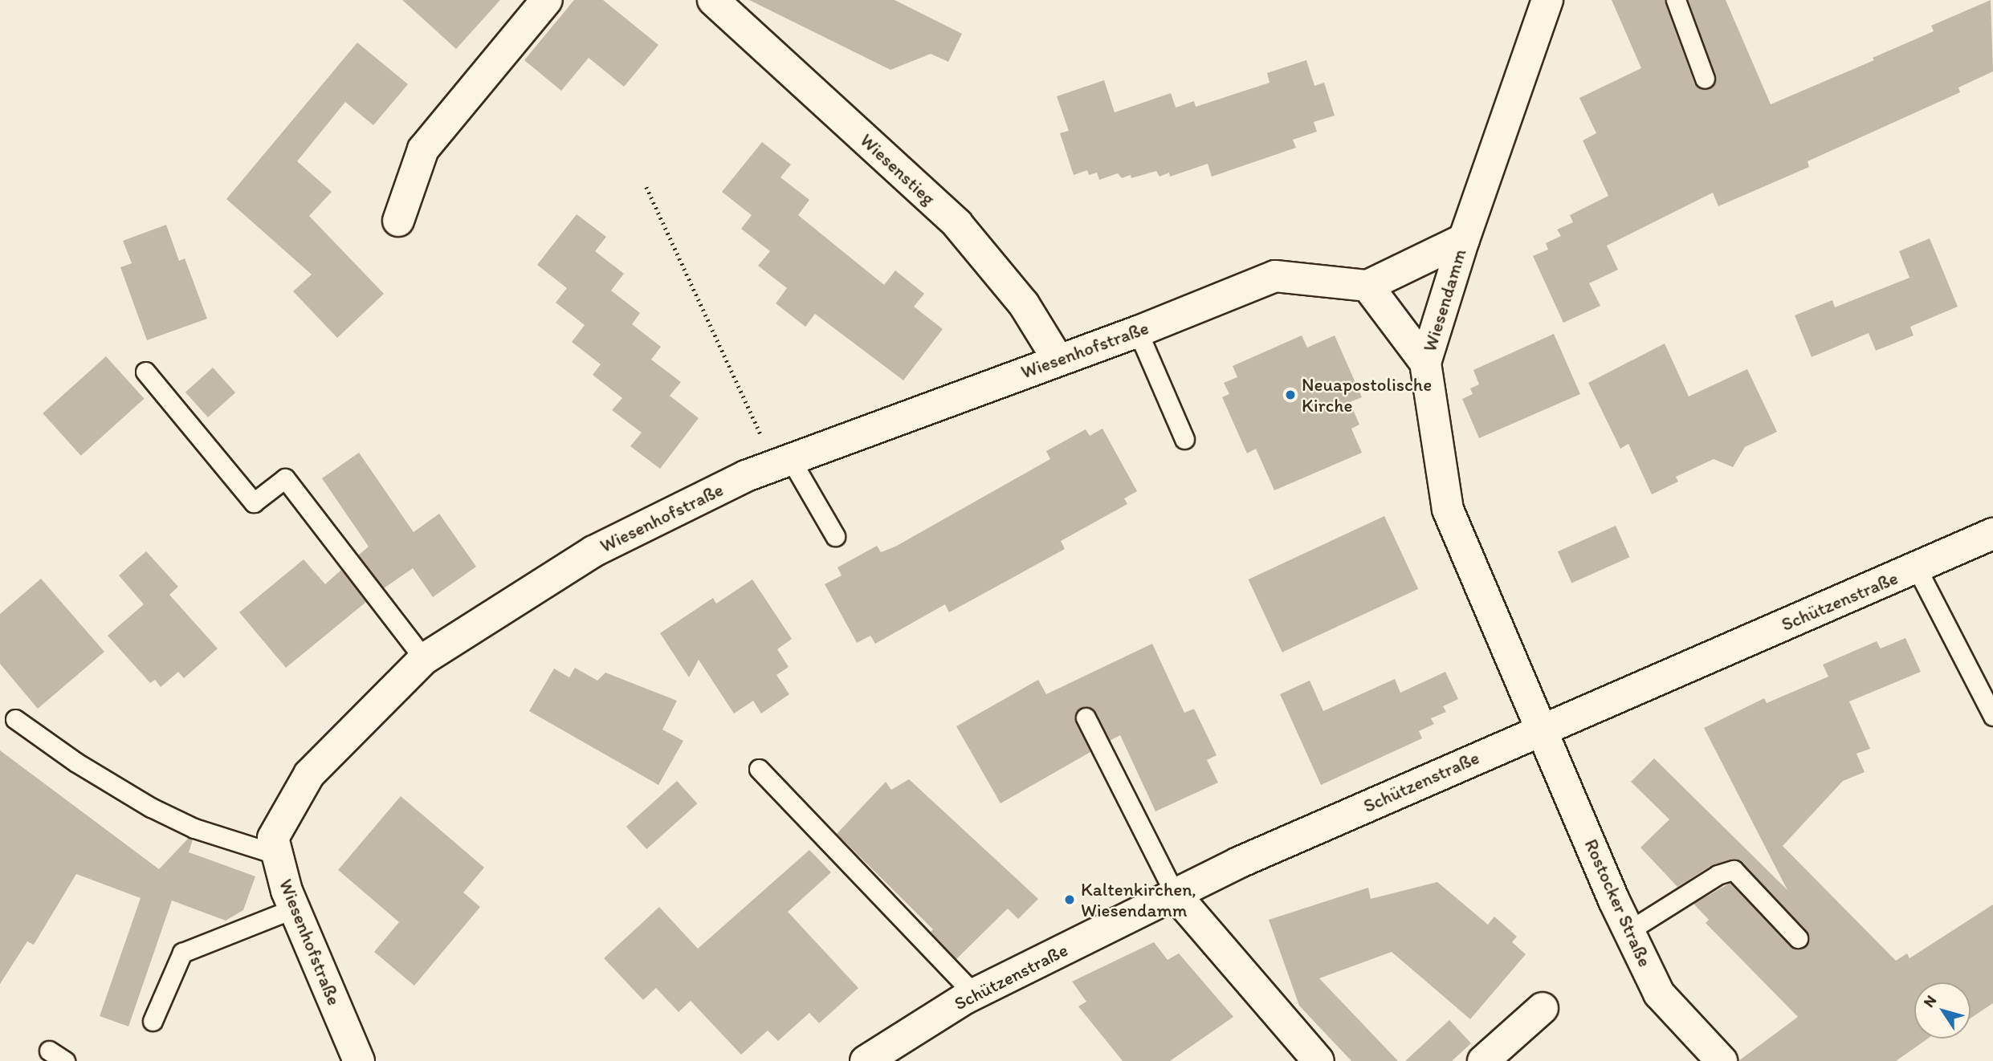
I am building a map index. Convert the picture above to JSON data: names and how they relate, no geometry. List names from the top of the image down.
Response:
{
  "streets": {
    "street": [
      "Wiesenstieg",
      "Wiesendamm",
      "Wiesenhofstraße",
      "Schützenstraße",
      "Rostocker Straße"
    ]
  },
  "crossings": [
    ["Wiesenstieg", "Wiesenhofstraße"],
    ["Wiesendamm", "Schützenstraße"],
    ["Wiesendamm", "Rostocker Straße"],
    ["Schützenstraße", "Rostocker Straße"]
  ],
  "places": ["Neuapostolische Kirche", "Kaltenkirchen, Wiesendamm"],
  "north": "top left"
}
